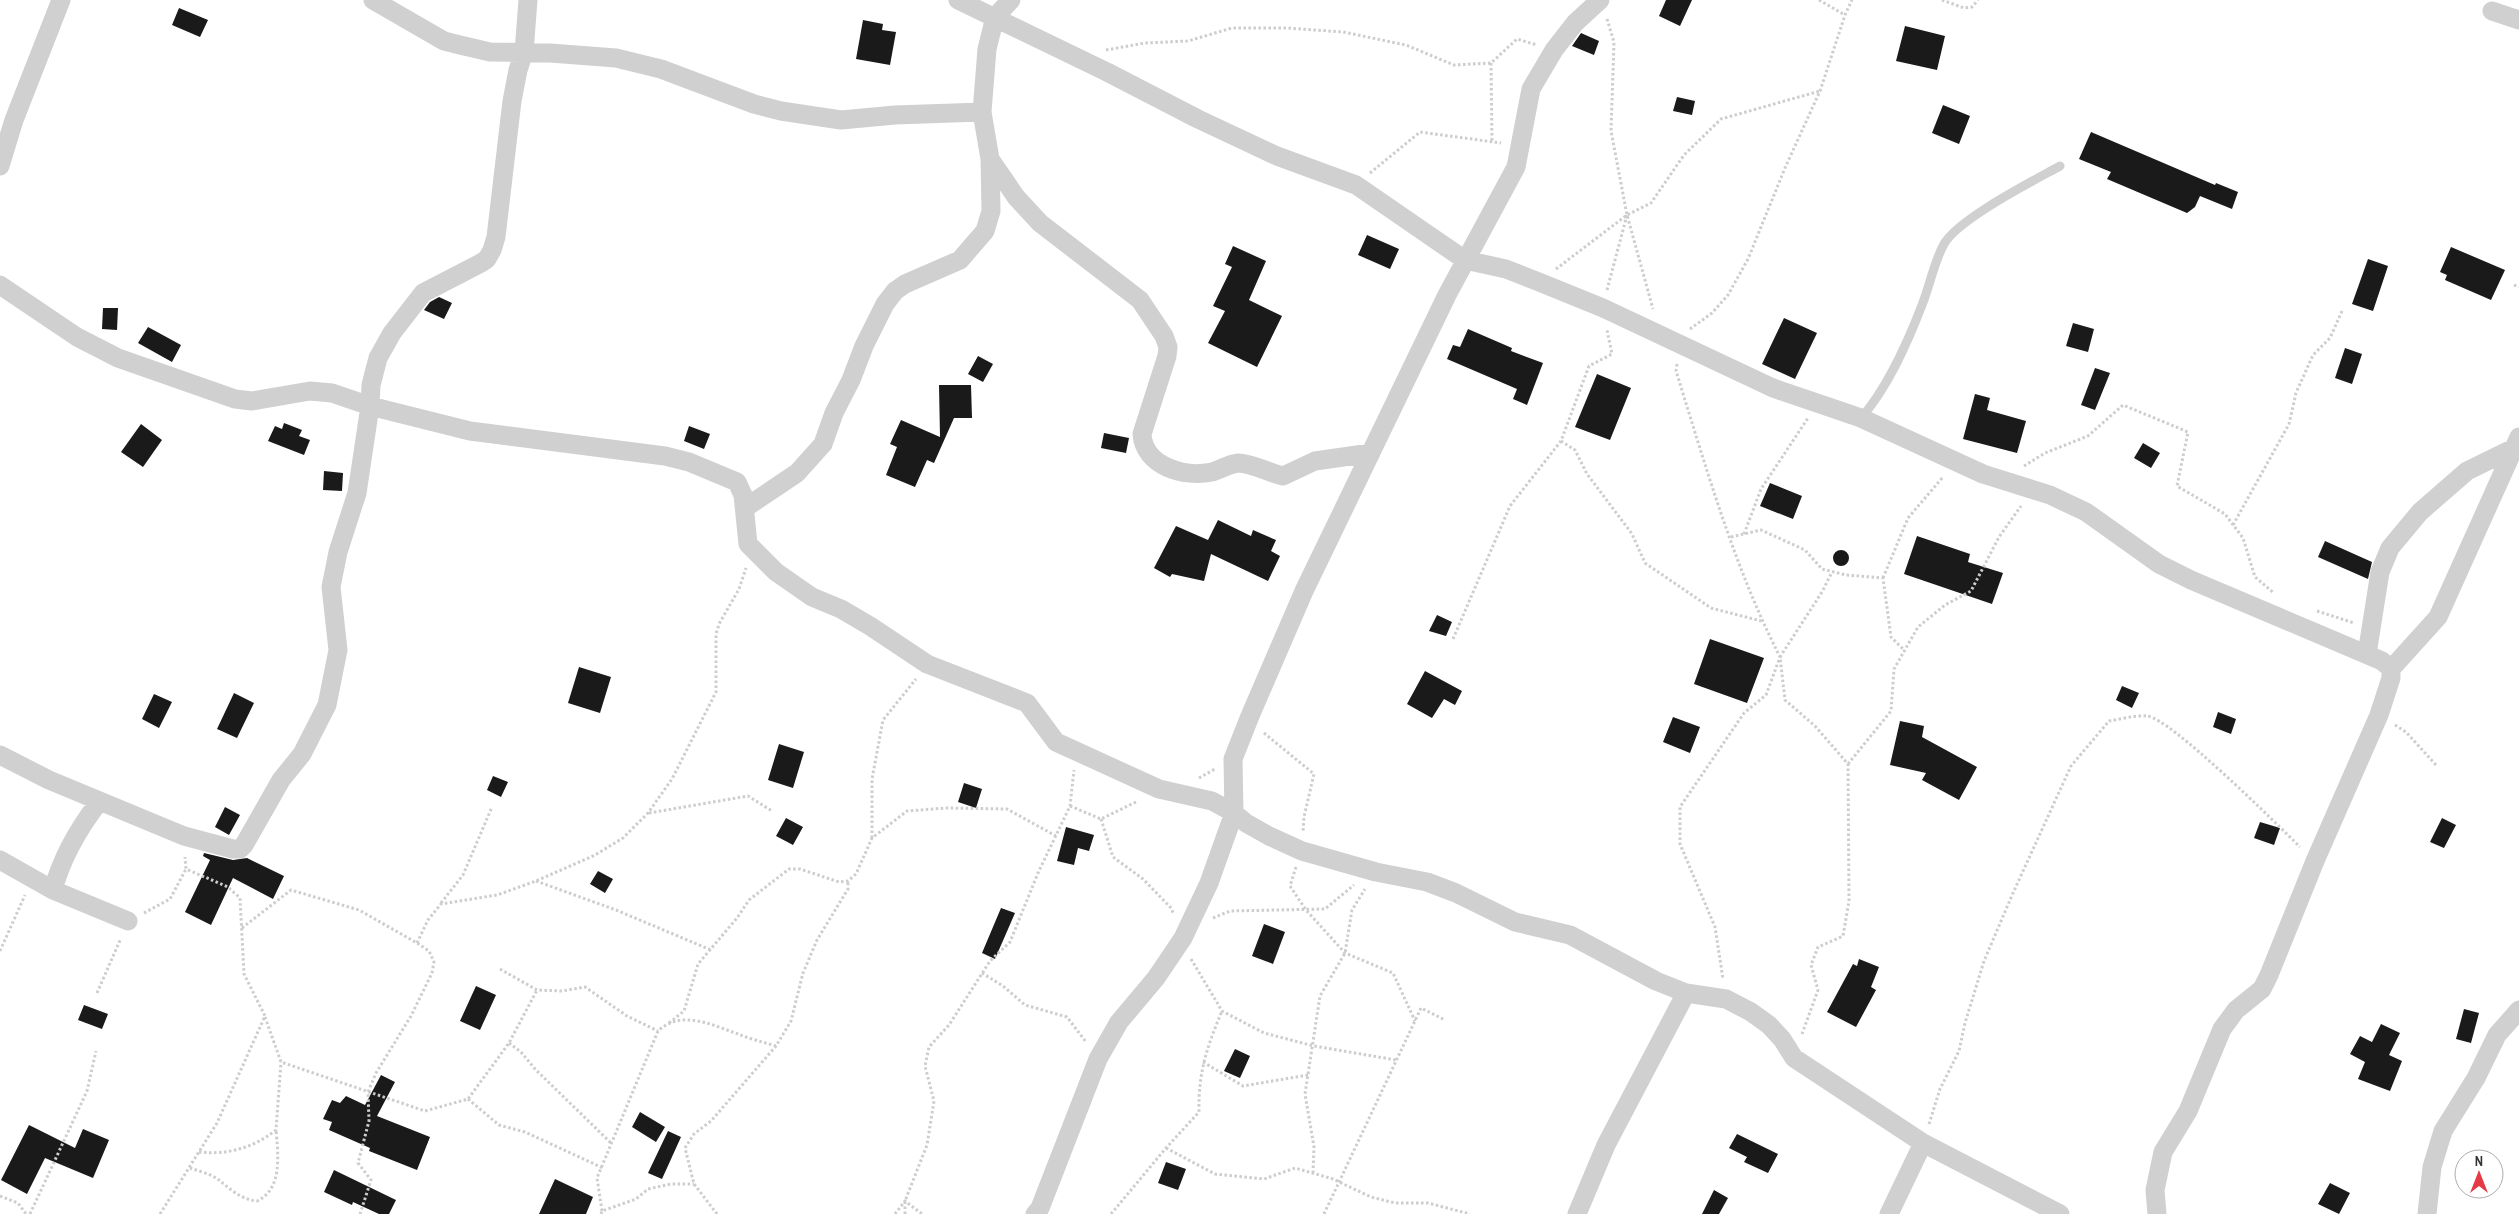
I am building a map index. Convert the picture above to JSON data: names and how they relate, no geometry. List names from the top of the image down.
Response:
{
  "north": "top"
}
